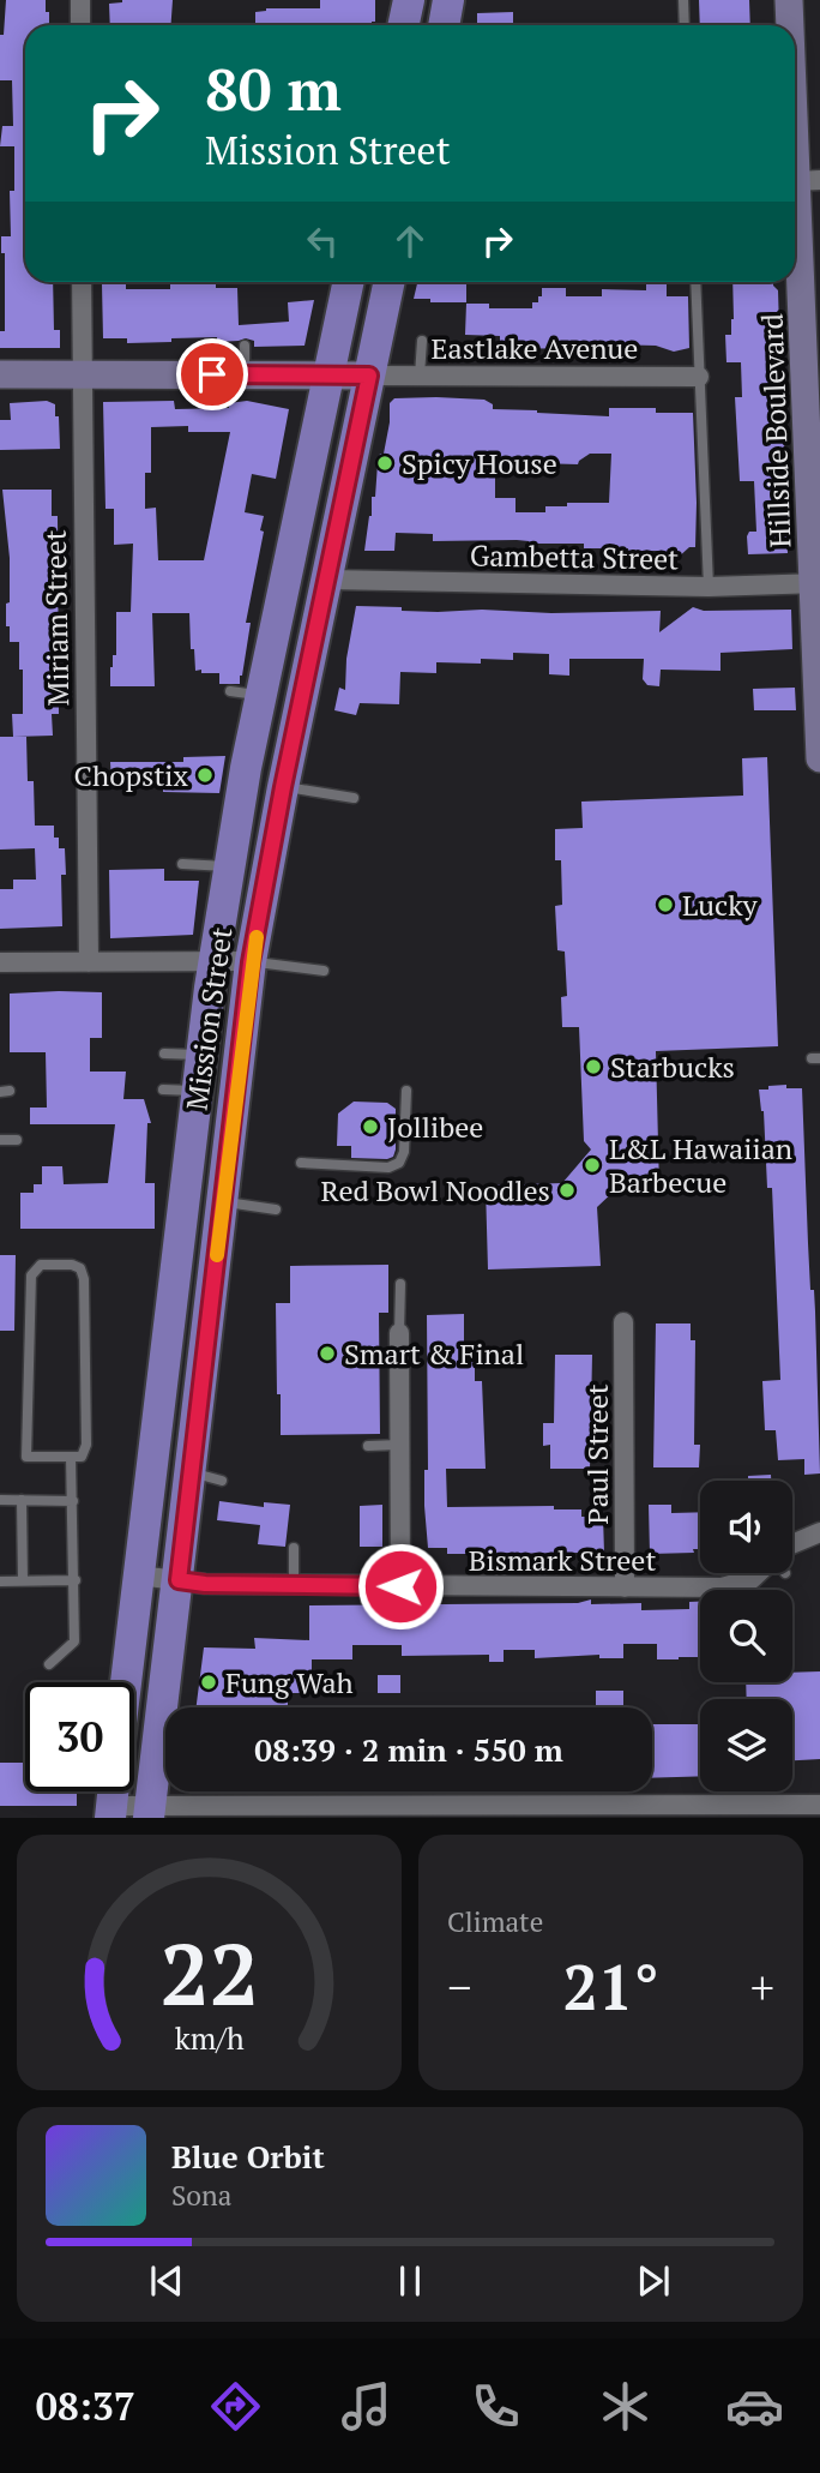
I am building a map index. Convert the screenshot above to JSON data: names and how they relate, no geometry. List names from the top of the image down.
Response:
{
  "streets": {
    "main road": ["Hillside Boulevard", "Mission Street"],
    "street": [
      "Eastlake Avenue",
      "Gambetta Street",
      "Miriam Street",
      "Paul Street",
      "Bismark Street"
    ]
  },
  "crossings": [
    ["Eastlake Avenue", "Mission Street"],
    ["Hillside Boulevard", "Gambetta Street"],
    ["Gambetta Street", "Mission Street"],
    ["Mission Street", "Bismark Street"],
    ["Paul Street", "Bismark Street"]
  ],
  "places": [
    "Spicy House",
    "Chopstix",
    "Lucky",
    "Starbucks",
    "Jollibee",
    "L&L Hawaiian Barbecue",
    "Red Bowl Noodles",
    "Smart & Final",
    "Fung Wah"
  ],
  "page": {
    "turn": ["80 m", "Mission Street"],
    "limit": "30",
    "trip": "08:39 · 2 min · 550 m",
    "tile": "Climate",
    "heat": ["−", "21°", "+"],
    "song": ["Blue Orbit", "Sona"],
    "tabs": "08:37",
    "gauge": ["22", "km/h"]
  }
}
